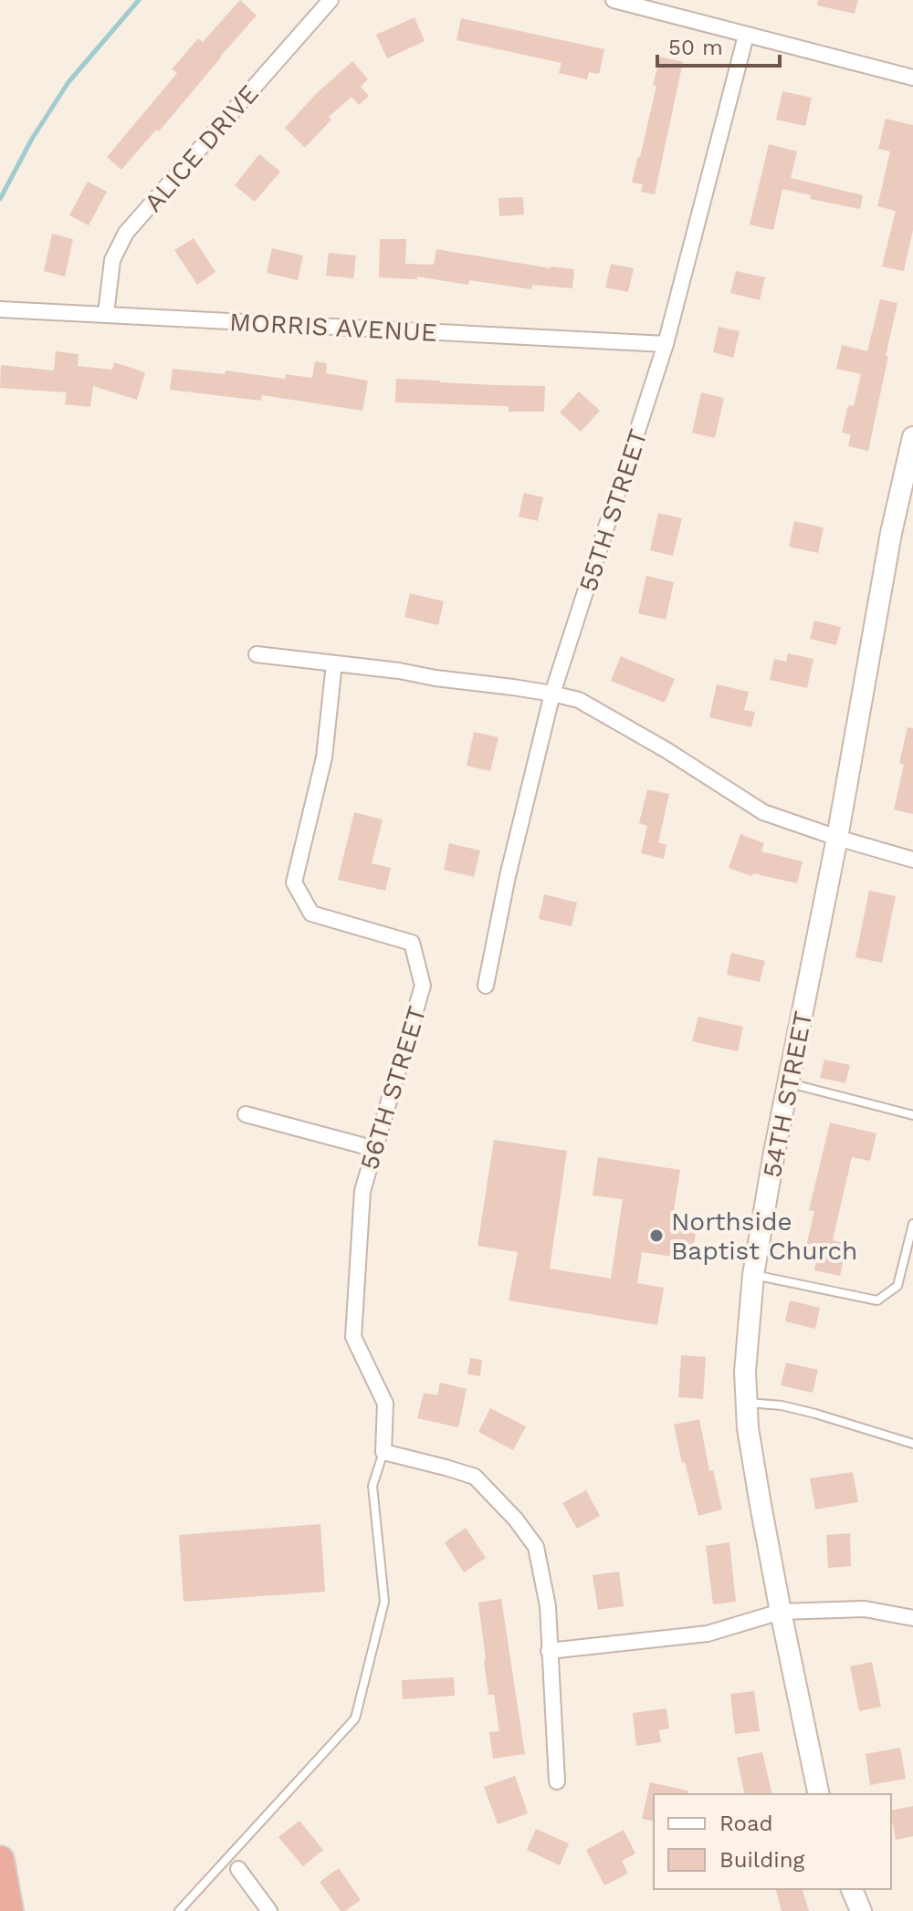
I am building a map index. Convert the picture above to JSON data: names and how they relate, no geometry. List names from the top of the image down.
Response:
{
  "streets": {
    "main road": ["54TH STREET"],
    "street": [
      "ALICE DRIVE",
      "MORRIS AVENUE",
      "55TH STREET",
      "56TH STREET"
    ]
  },
  "crossings": [
    ["ALICE DRIVE", "MORRIS AVENUE"],
    ["MORRIS AVENUE", "55TH STREET"]
  ],
  "places": ["Northside Baptist Church"],
  "legend": ["Road", "Building"],
  "scale_bar": "50 m"
}
